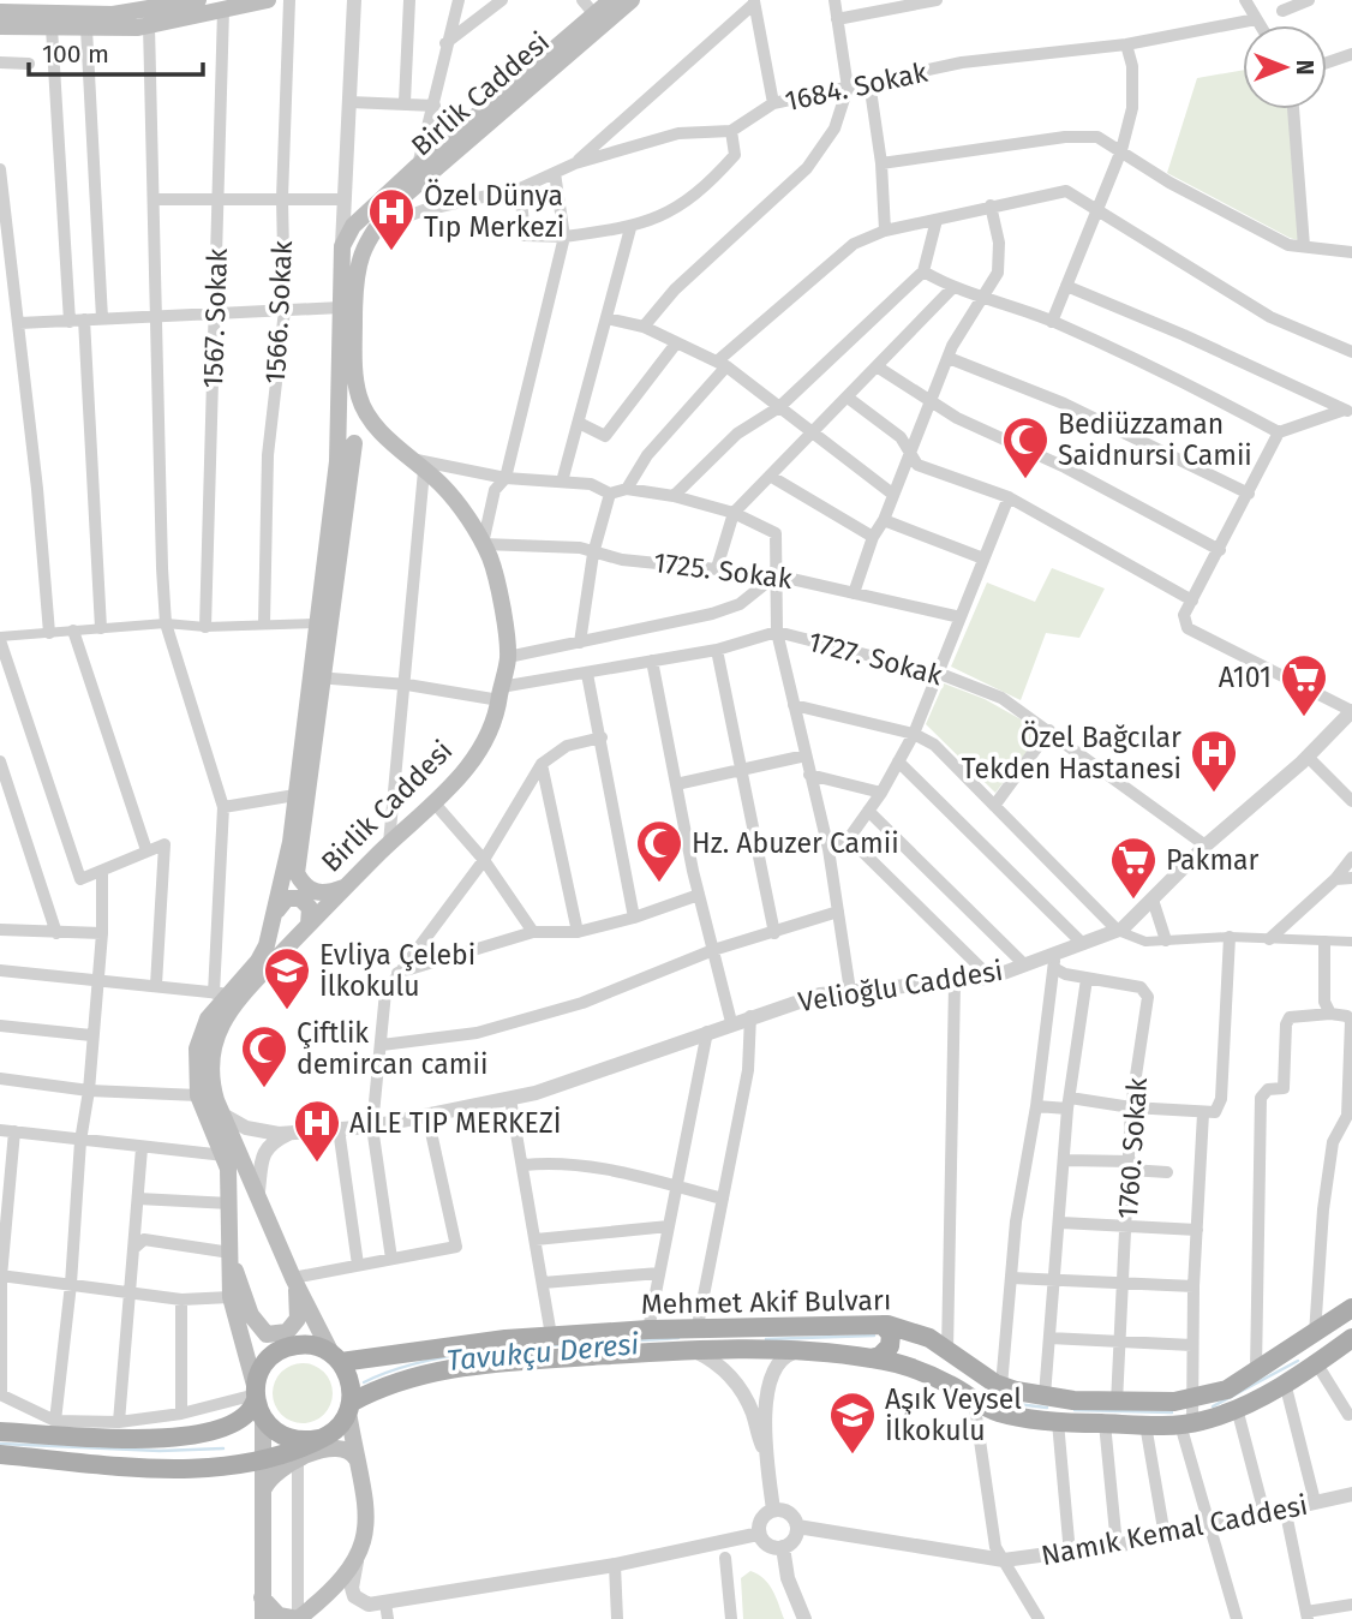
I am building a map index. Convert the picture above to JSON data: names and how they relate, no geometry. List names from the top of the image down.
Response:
{
  "streets": {
    "main road": ["Birlik Caddesi", "Mehmet Akif Bulvarı"],
    "street": [
      "1684. Sokak",
      "1566. Sokak",
      "1567. Sokak",
      "1725. Sokak",
      "1727. Sokak",
      "Velioğlu Caddesi",
      "1760. Sokak",
      "Namık Kemal Caddesi"
    ]
  },
  "crossings": [
    ["Birlik Caddesi", "1725. Sokak"],
    ["Birlik Caddesi", "1727. Sokak"],
    ["Birlik Caddesi", "Velioğlu Caddesi"],
    ["Birlik Caddesi", "Mehmet Akif Bulvarı"],
    ["1727. Sokak", "Velioğlu Caddesi"],
    ["Velioğlu Caddesi", "1760. Sokak"],
    ["1760. Sokak", "Mehmet Akif Bulvarı"]
  ],
  "water": ["Tavukçu Deresi"],
  "places": {
    "hospital": ["Özel Dünya Tıp Merkezi", "Özel Bağcılar Tekden Hastanesi", "AİLE TIP MERKEZİ"],
    "mosque": ["Bediüzzaman Saidnursi Camii", "Hz. Abuzer Camii", "Çiftlik demircan camii"],
    "supermarket": ["A101", "Pakmar"],
    "school or university": ["Evliya Çelebi İlkokulu", "Aşık Veysel İlkokulu"]
  },
  "scale_bar": "100 m",
  "north": "right"
}
